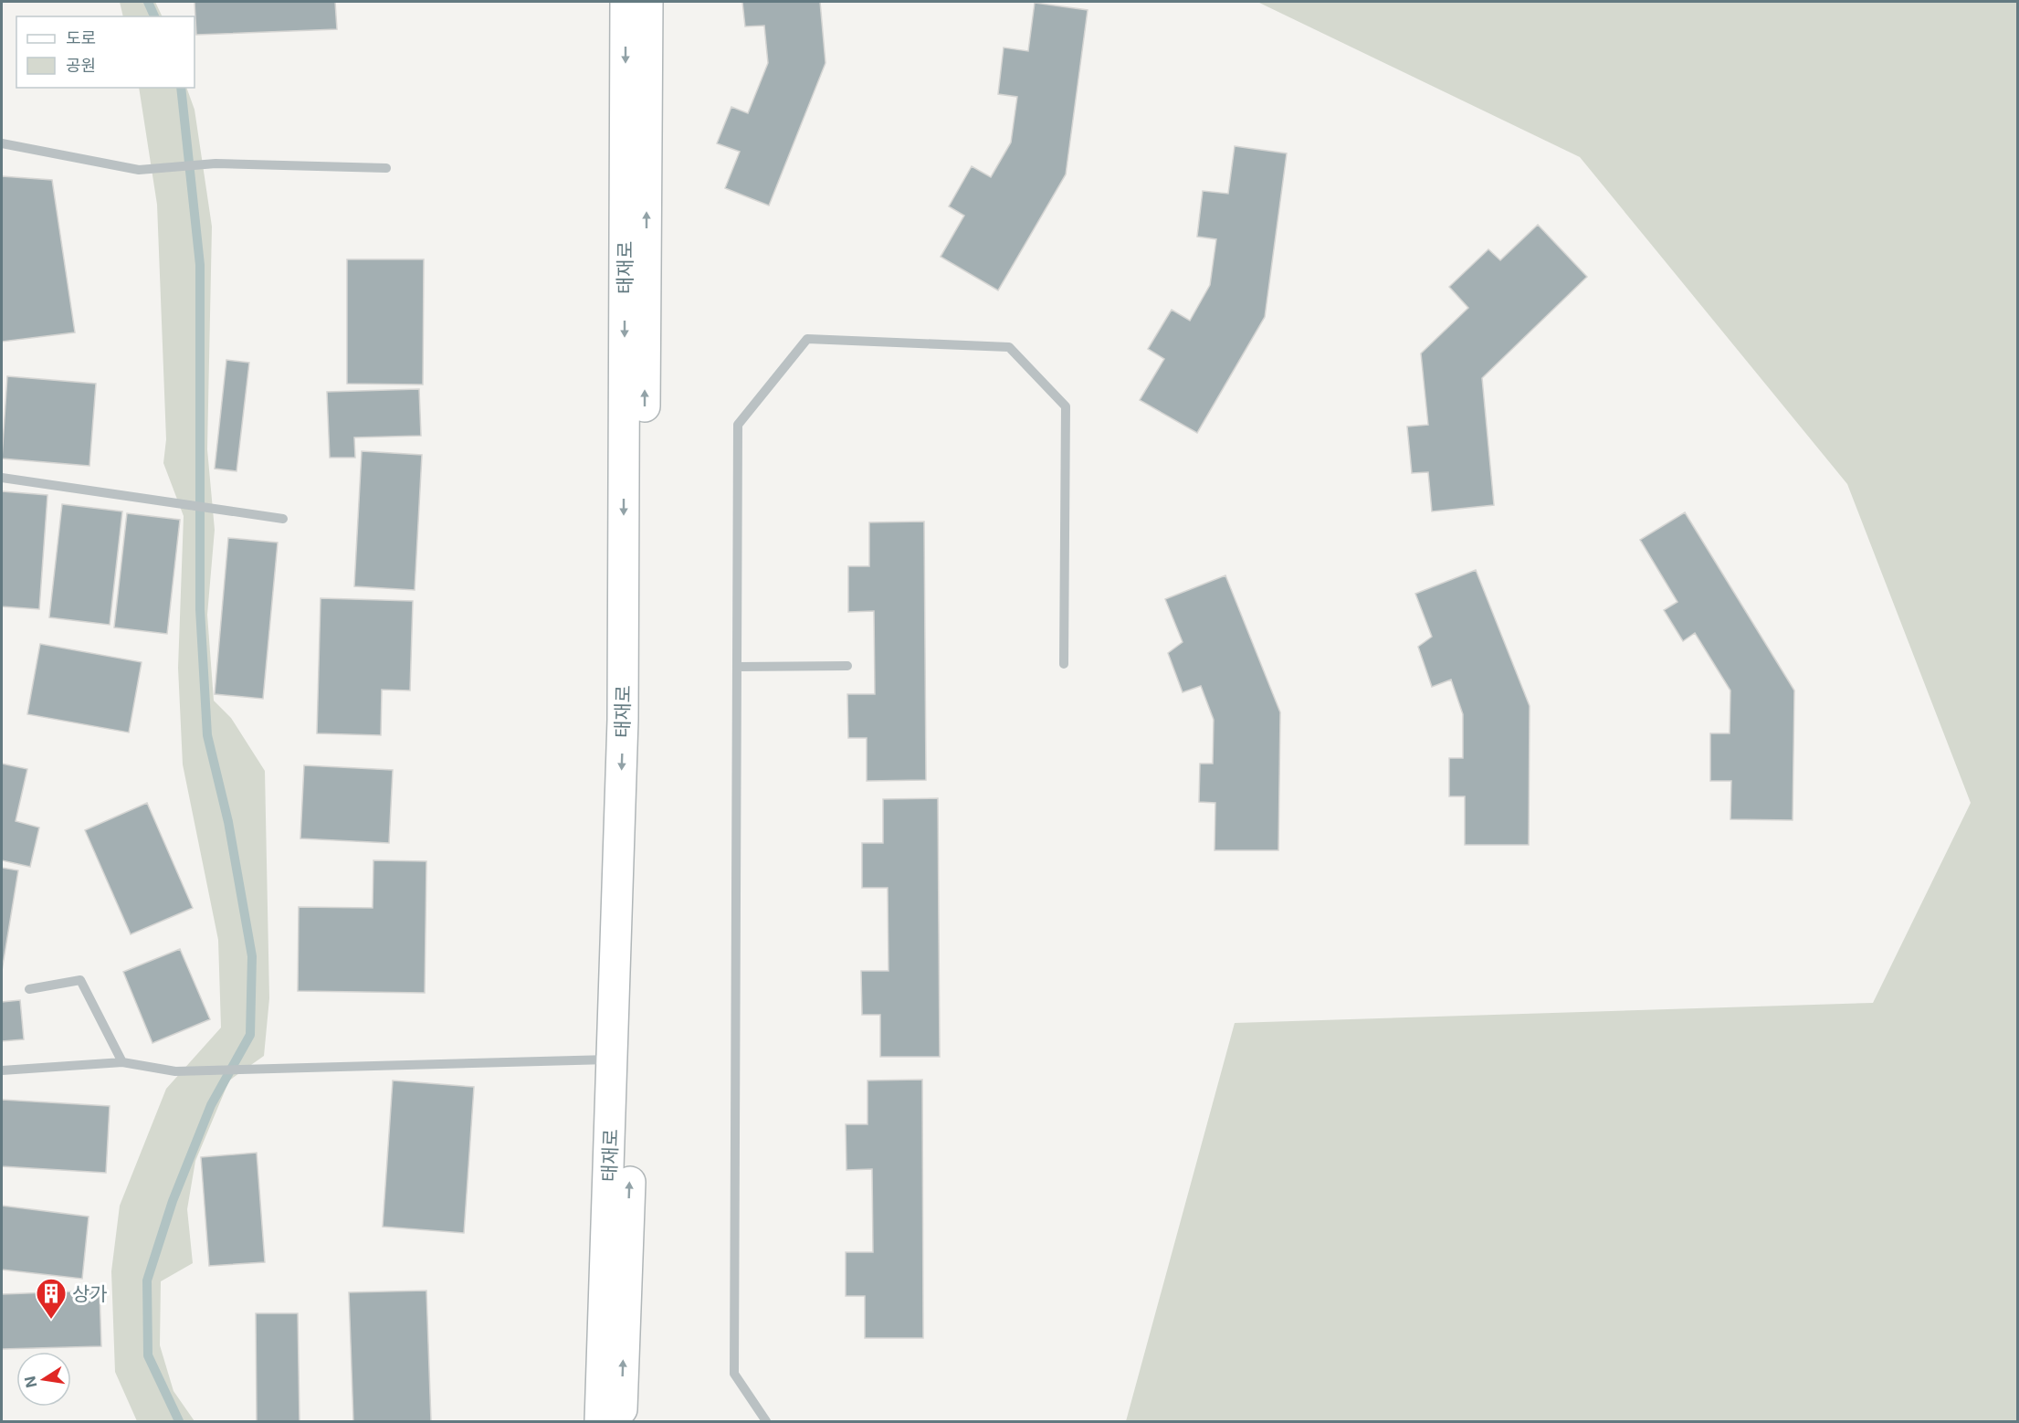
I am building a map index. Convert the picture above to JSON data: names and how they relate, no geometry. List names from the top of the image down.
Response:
{
  "streets": {
    "main road": ["태재로"]
  },
  "places": {
    "building": ["상가"]
  },
  "legend": ["도로", "공원"],
  "north": "left"
}
